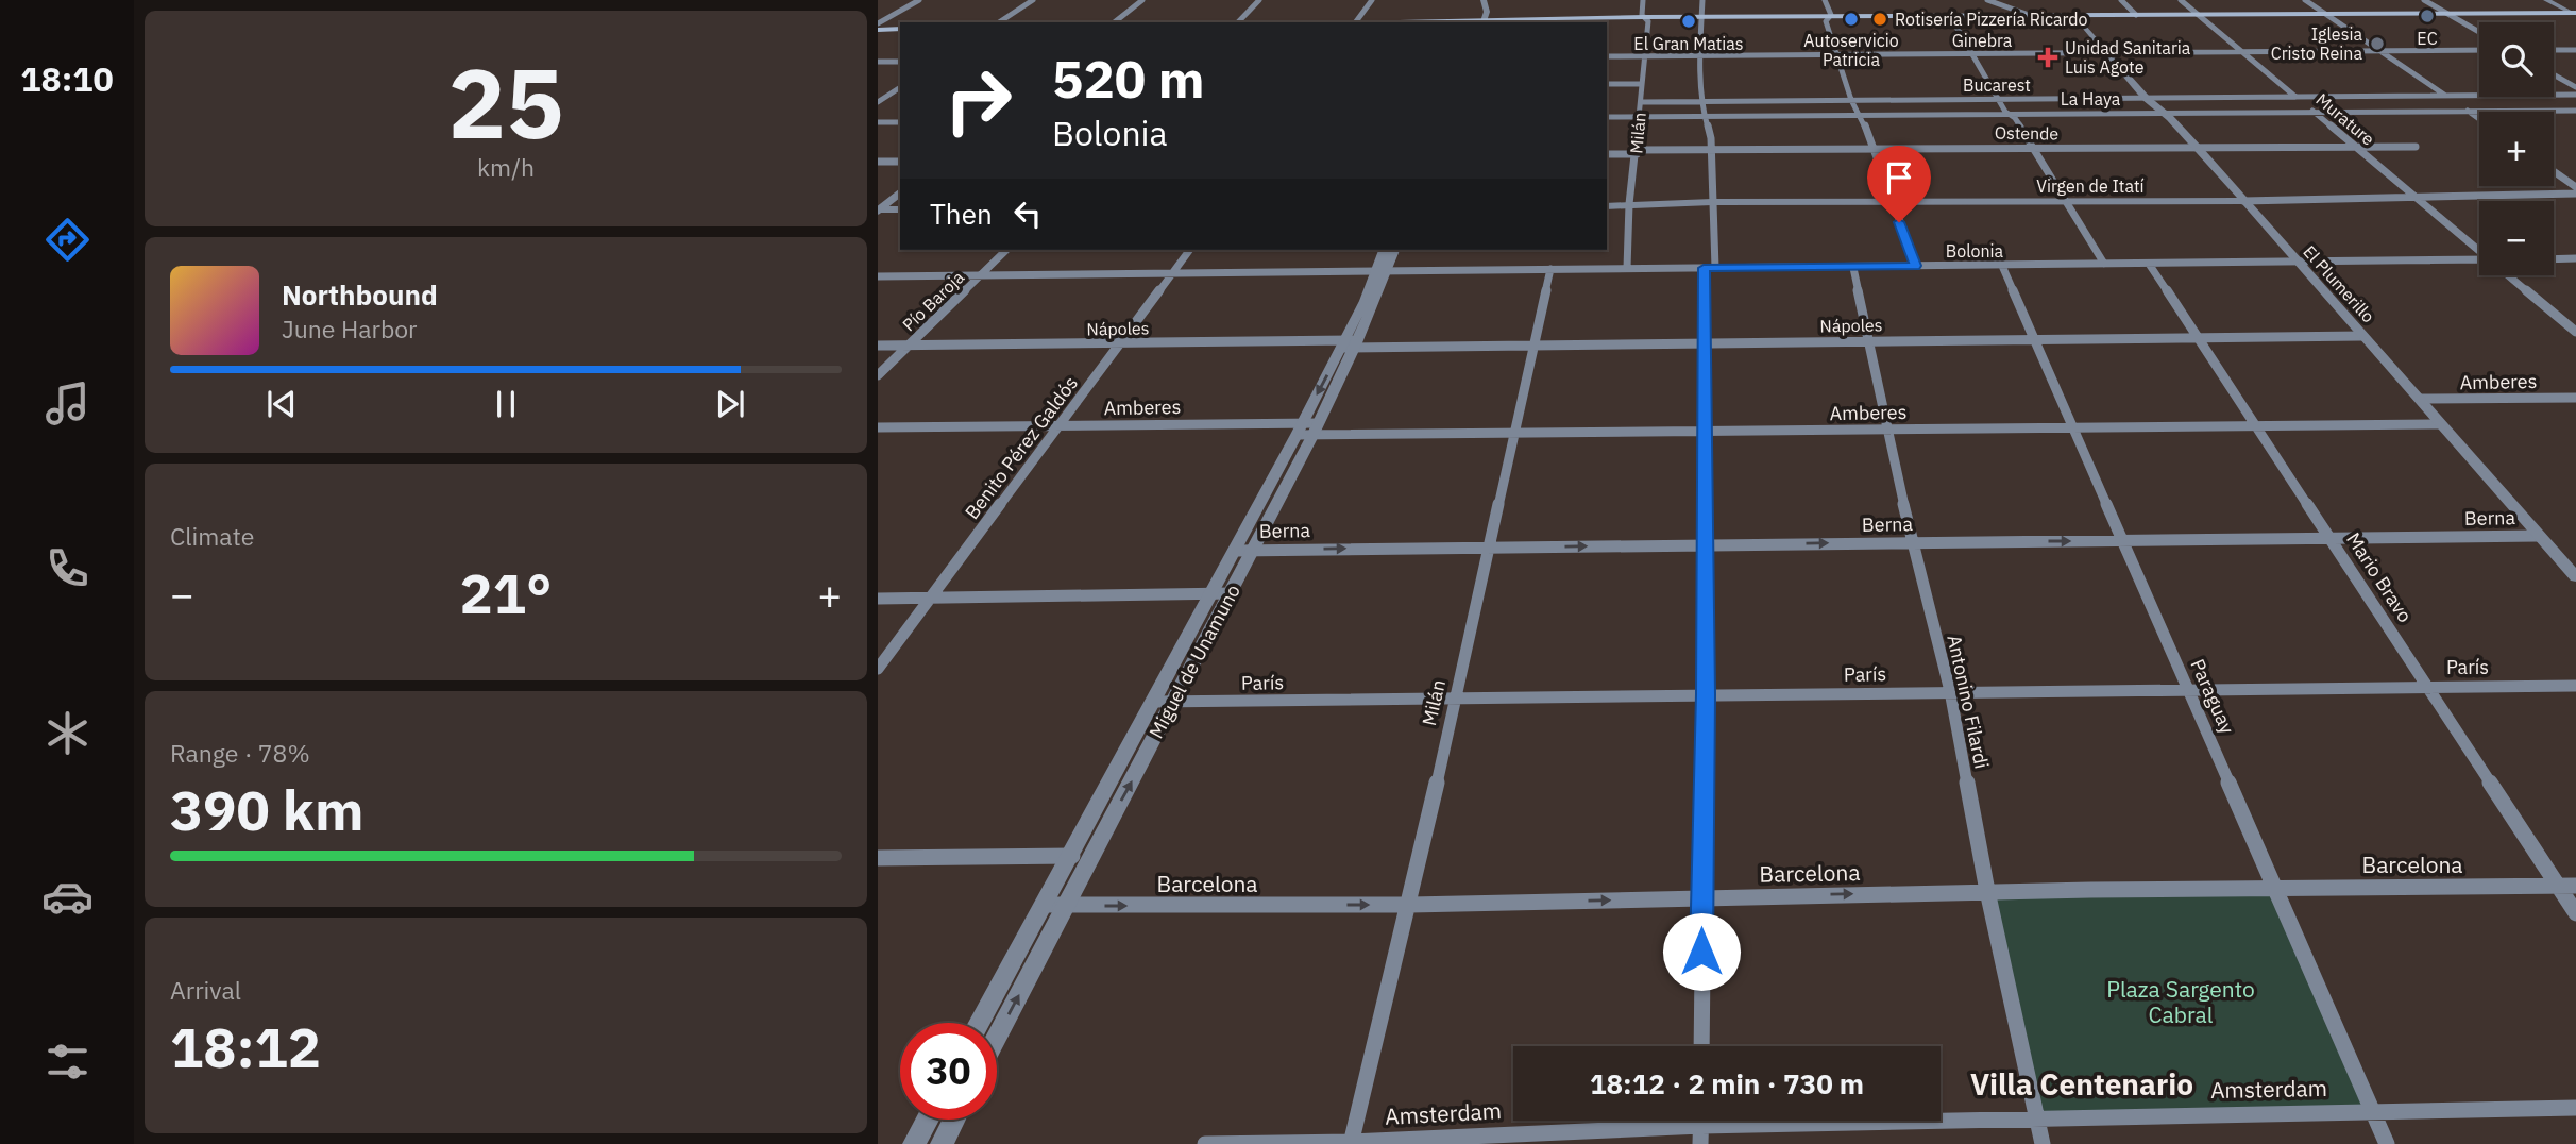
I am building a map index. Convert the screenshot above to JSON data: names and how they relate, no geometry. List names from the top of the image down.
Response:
{
  "streets": {
    "street": [
      "Ginebra",
      "Bucarest",
      "La Haya",
      "Murature",
      "Milán",
      "Ostende",
      "Virgen de Itatí",
      "Bolonia",
      "El Plumerillo",
      "Pío Baroja",
      "Nápoles",
      "Amberes",
      "Benito Pérez Galdós",
      "Berna",
      "Mario Bravo",
      "Miguel de Unamuno",
      "París",
      "Paraguay",
      "Antonino Filardi",
      "Barcelona",
      "Amsterdam"
    ]
  },
  "crossings": [
    ["Ginebra", "Murature"],
    ["Ginebra", "Milán"],
    ["Ginebra", "El Plumerillo"],
    ["Bucarest", "Murature"],
    ["Bucarest", "Milán"],
    ["Bucarest", "El Plumerillo"],
    ["La Haya", "Murature"],
    ["La Haya", "Milán"],
    ["La Haya", "El Plumerillo"],
    ["Murature", "Ostende"],
    ["Murature", "Virgen de Itatí"],
    ["Milán", "Ostende"],
    ["Milán", "Virgen de Itatí"],
    ["Milán", "Bolonia"],
    ["Milán", "Nápoles"],
    ["Milán", "Amberes"],
    ["Milán", "Berna"],
    ["Milán", "París"],
    ["Milán", "Barcelona"],
    ["Milán", "Amsterdam"],
    ["Ostende", "El Plumerillo"],
    ["Virgen de Itatí", "El Plumerillo"],
    ["Bolonia", "El Plumerillo"],
    ["Bolonia", "Pío Baroja"],
    ["Bolonia", "Benito Pérez Galdós"],
    ["Bolonia", "Mario Bravo"],
    ["Bolonia", "Miguel de Unamuno"],
    ["Bolonia", "Paraguay"],
    ["Bolonia", "Antonino Filardi"],
    ["El Plumerillo", "Nápoles"],
    ["El Plumerillo", "Amberes"],
    ["El Plumerillo", "Berna"],
    ["Pío Baroja", "Nápoles"],
    ["Nápoles", "Benito Pérez Galdós"],
    ["Nápoles", "Mario Bravo"],
    ["Nápoles", "Miguel de Unamuno"],
    ["Nápoles", "Paraguay"],
    ["Nápoles", "Antonino Filardi"],
    ["Amberes", "Benito Pérez Galdós"],
    ["Amberes", "Mario Bravo"],
    ["Amberes", "Miguel de Unamuno"],
    ["Amberes", "Paraguay"],
    ["Amberes", "Antonino Filardi"],
    ["Berna", "Mario Bravo"],
    ["Berna", "Miguel de Unamuno"],
    ["Berna", "Paraguay"],
    ["Berna", "Antonino Filardi"],
    ["Mario Bravo", "París"],
    ["Mario Bravo", "Barcelona"],
    ["Miguel de Unamuno", "París"],
    ["Miguel de Unamuno", "Barcelona"],
    ["París", "Paraguay"],
    ["París", "Antonino Filardi"],
    ["Paraguay", "Barcelona"],
    ["Paraguay", "Amsterdam"],
    ["Antonino Filardi", "Barcelona"],
    ["Antonino Filardi", "Amsterdam"]
  ],
  "one_way": ["Berna", "Barcelona"],
  "districts": ["Villa Centenario"],
  "parks": ["Plaza Sargento Cabral"],
  "places": {
    "other": [
      "EC",
      "Autoservicio Patricia",
      "Rotisería Pizzería Ricardo",
      "El Gran Matias",
      "Iglesia Cristo Reina"
    ],
    "health": ["Unidad Sanitaria Luis Agote"]
  },
  "page": {
    "tabs": "18:10",
    "tile": [
      ["25", "km/h"],
      "Climate",
      ["Range · 78%", "390 km"],
      ["Arrival", "18:12"]
    ],
    "map_buttons": ["+", "−"],
    "turn": ["520 m", "Bolonia"],
    "then": "Then",
    "song": ["Northbound", "June Harbor"],
    "heat": ["−", "21°", "+"],
    "limit": "30",
    "trip": "18:12 · 2 min · 730 m"
  }
}
